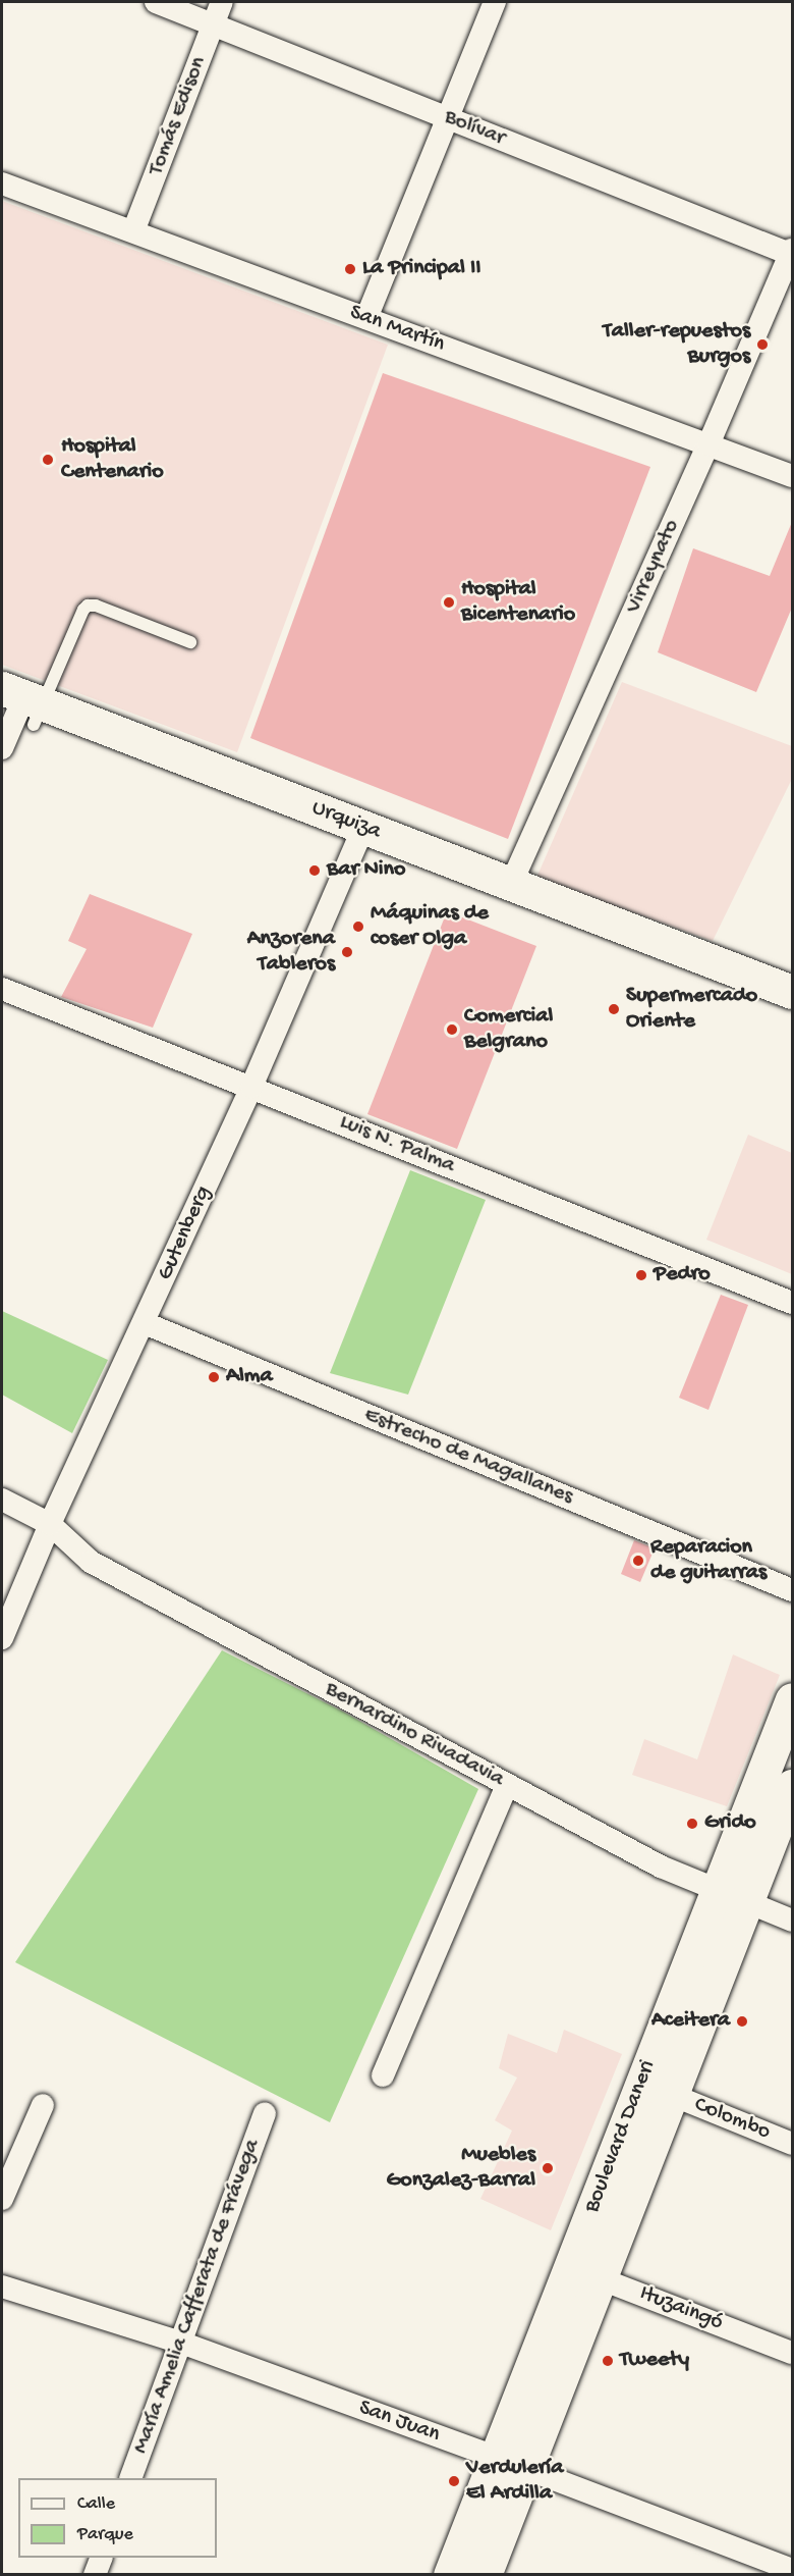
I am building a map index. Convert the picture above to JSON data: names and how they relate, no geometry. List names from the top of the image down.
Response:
{
  "streets": {
    "main road": ["Urquiza", "Boulevard Daneri"],
    "street": [
      "Tomás Edison",
      "Bolívar",
      "San Martín",
      "Virreynato",
      "Luis N. Palma",
      "Gutenberg",
      "Estrecho de Magallanes",
      "Bernardino Rivadavia",
      "Colombo",
      "María Amelia Cafferata de Frávega",
      "Ituzaingó",
      "San Juan"
    ]
  },
  "crossings": [
    ["Tomás Edison", "Bolívar"],
    ["Tomás Edison", "San Martín"],
    ["Bolívar", "Virreynato"],
    ["San Martín", "Virreynato"],
    ["Virreynato", "Urquiza"],
    ["Urquiza", "Gutenberg"],
    ["Luis N. Palma", "Gutenberg"],
    ["Gutenberg", "Estrecho de Magallanes"],
    ["Gutenberg", "Bernardino Rivadavia"],
    ["Bernardino Rivadavia", "Boulevard Daneri"],
    ["Colombo", "Boulevard Daneri"],
    ["Boulevard Daneri", "Ituzaingó"],
    ["Boulevard Daneri", "San Juan"],
    ["María Amelia Cafferata de Frávega", "San Juan"]
  ],
  "places": [
    "La Principal II",
    "Taller-repuestos Burgos",
    "Hospital Centenario",
    "Hospital Bicentenario",
    "Bar Nino",
    "Máquinas de coser Olga",
    "Anzorena Tableros",
    "Supermercado Oriente",
    "Comercial Belgrano",
    "Pedro",
    "Alma",
    "Reparacion de guitarras",
    "Grido",
    "Aceitera",
    "Muebles Gonzalez-Barral",
    "Tweety",
    "Verdulería El Ardilla"
  ],
  "legend": ["Calle", "Parque"]
}
